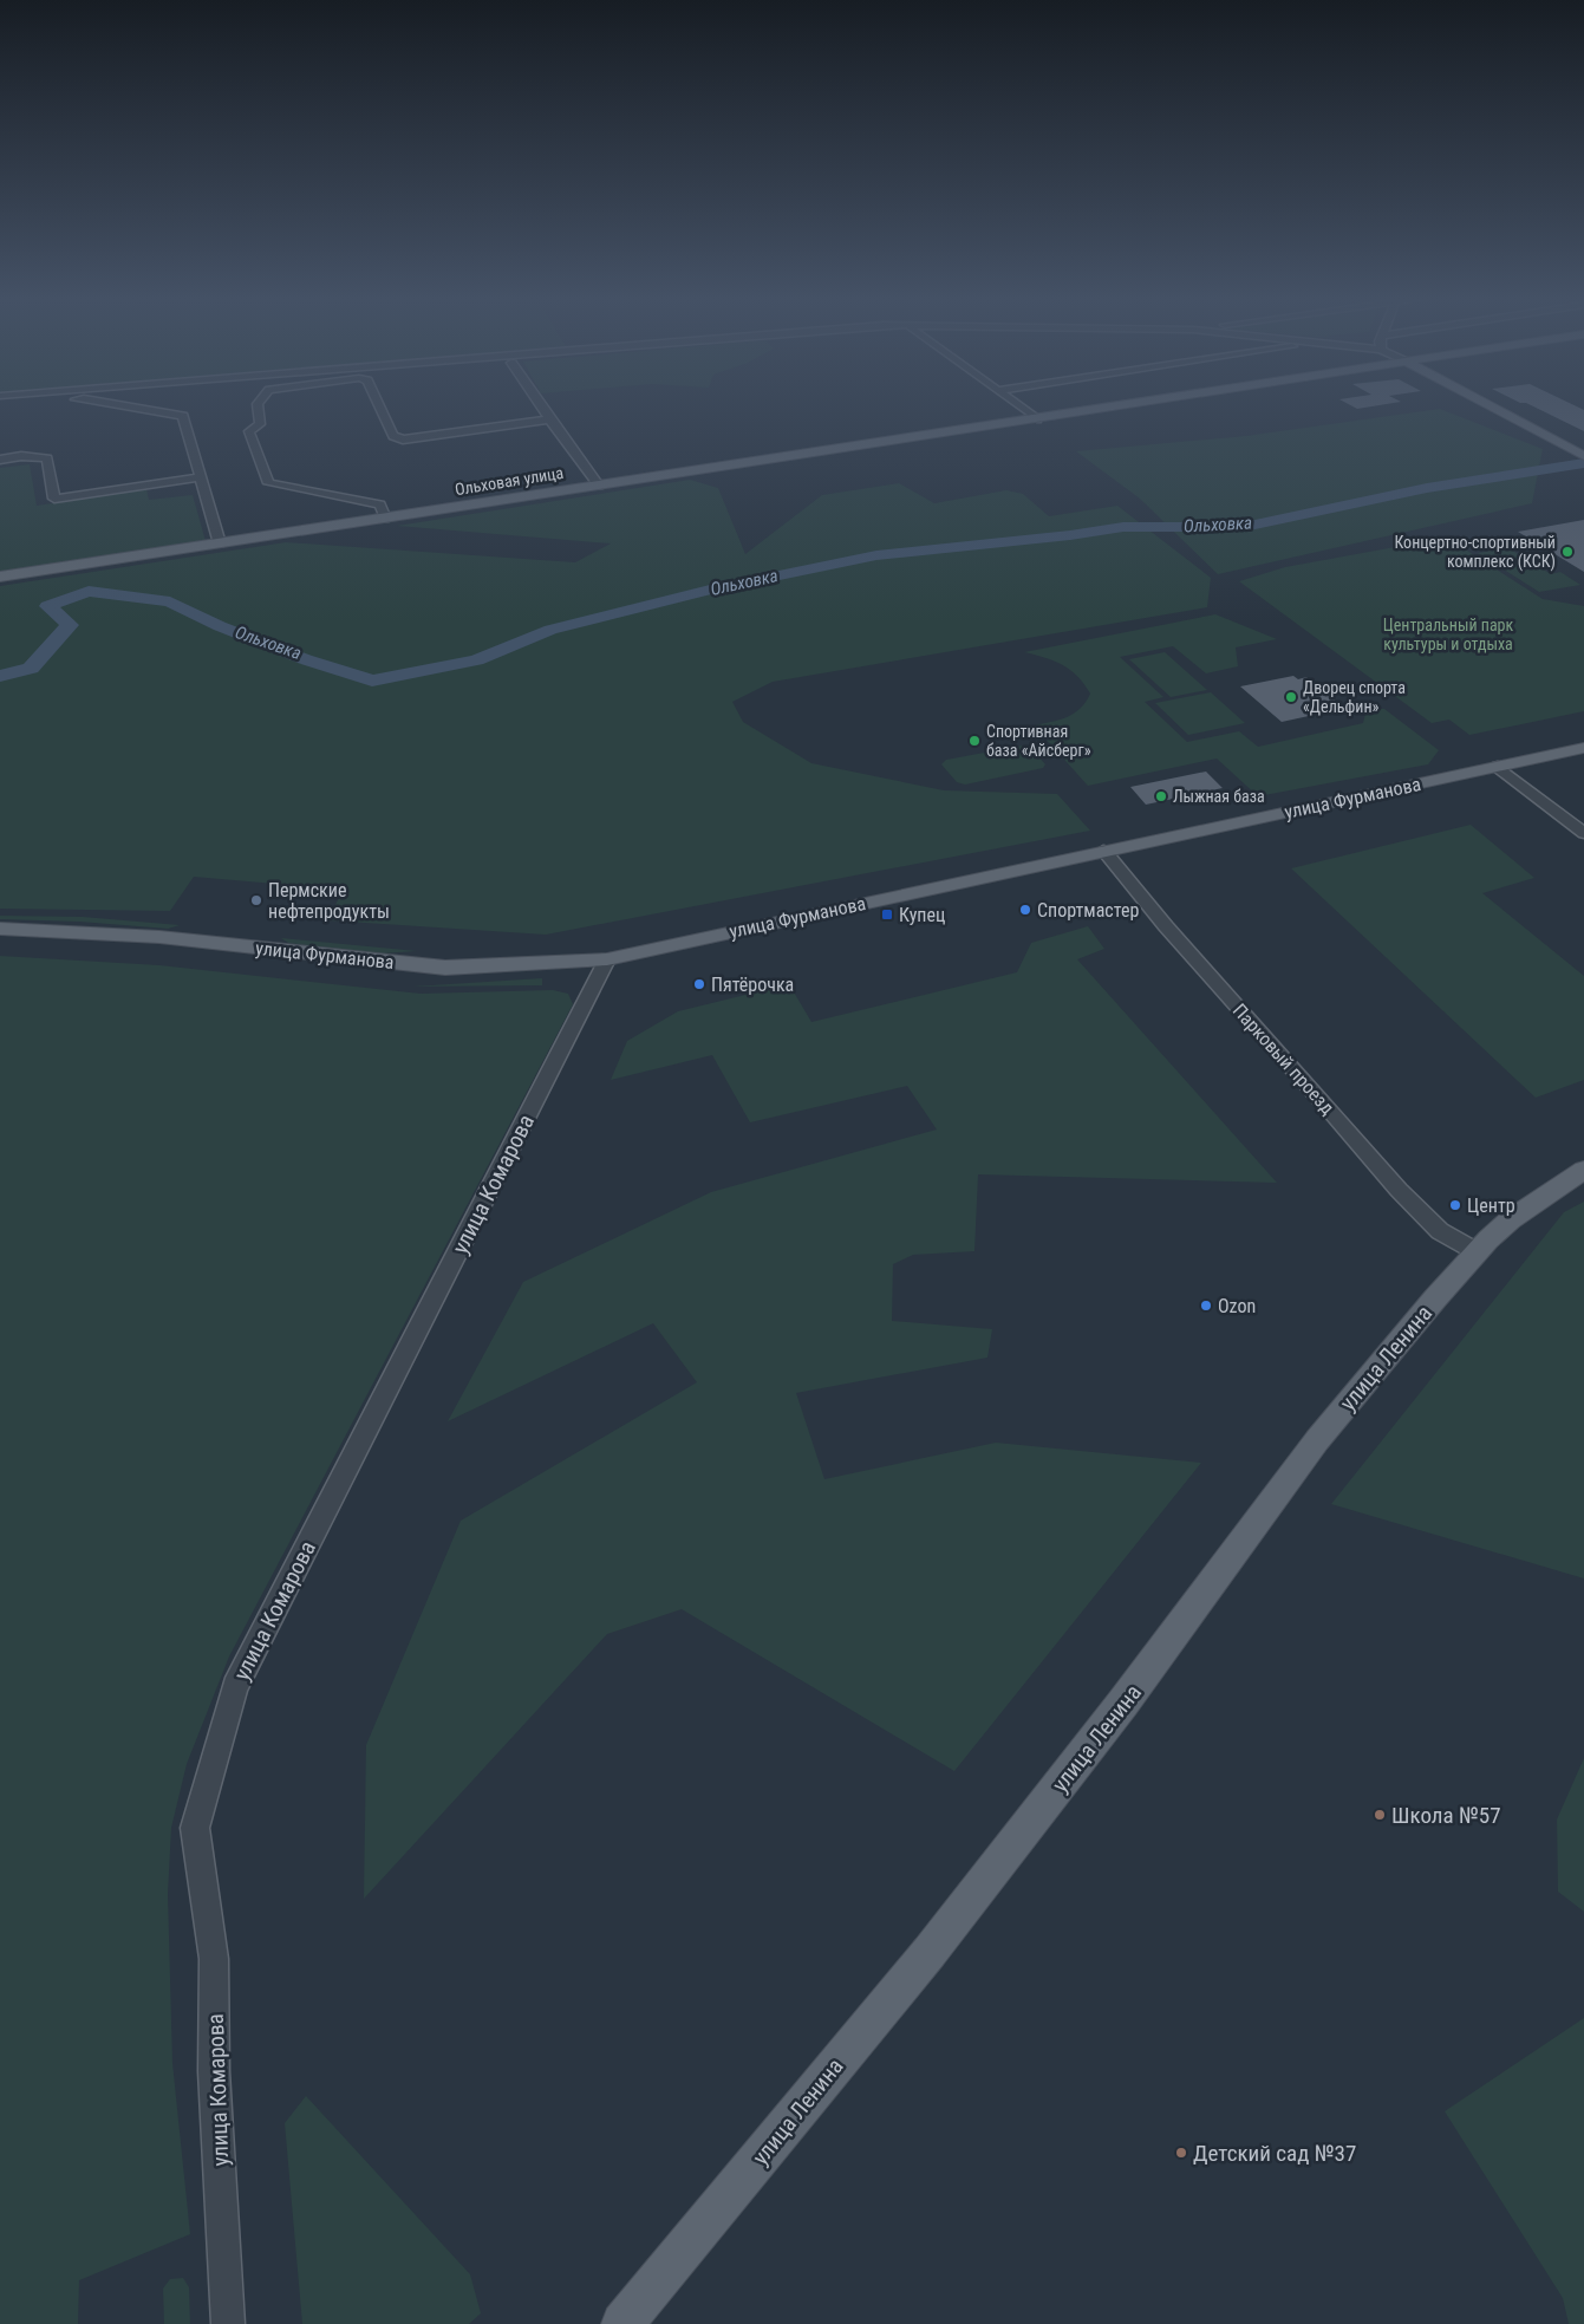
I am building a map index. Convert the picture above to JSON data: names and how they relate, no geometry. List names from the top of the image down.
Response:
{
  "streets": {
    "main road": ["Ольховая улица", "улица Фурманова", "улица Ленина"],
    "street": ["Парковый проезд", "улица Комарова"]
  },
  "crossings": [
    ["улица Фурманова", "Парковый проезд"],
    ["улица Фурманова", "улица Комарова"],
    ["Парковый проезд", "улица Ленина"]
  ],
  "water": ["Ольховка"],
  "parks": ["Центральный парк культуры и отдыха"],
  "places": {
    "other": [
      "Концертно-спортивный комплекс (КСК)",
      "Дворец спорта «Дельфин»",
      "Спортивная база «Айсберг»",
      "Лыжная база",
      "Пермские нефтепродукты",
      "Спортмастер",
      "Пятёрочка",
      "Центр",
      "Ozon",
      "Школа №57",
      "Детский сад №37"
    ],
    "transit": ["Купец"]
  }
}
